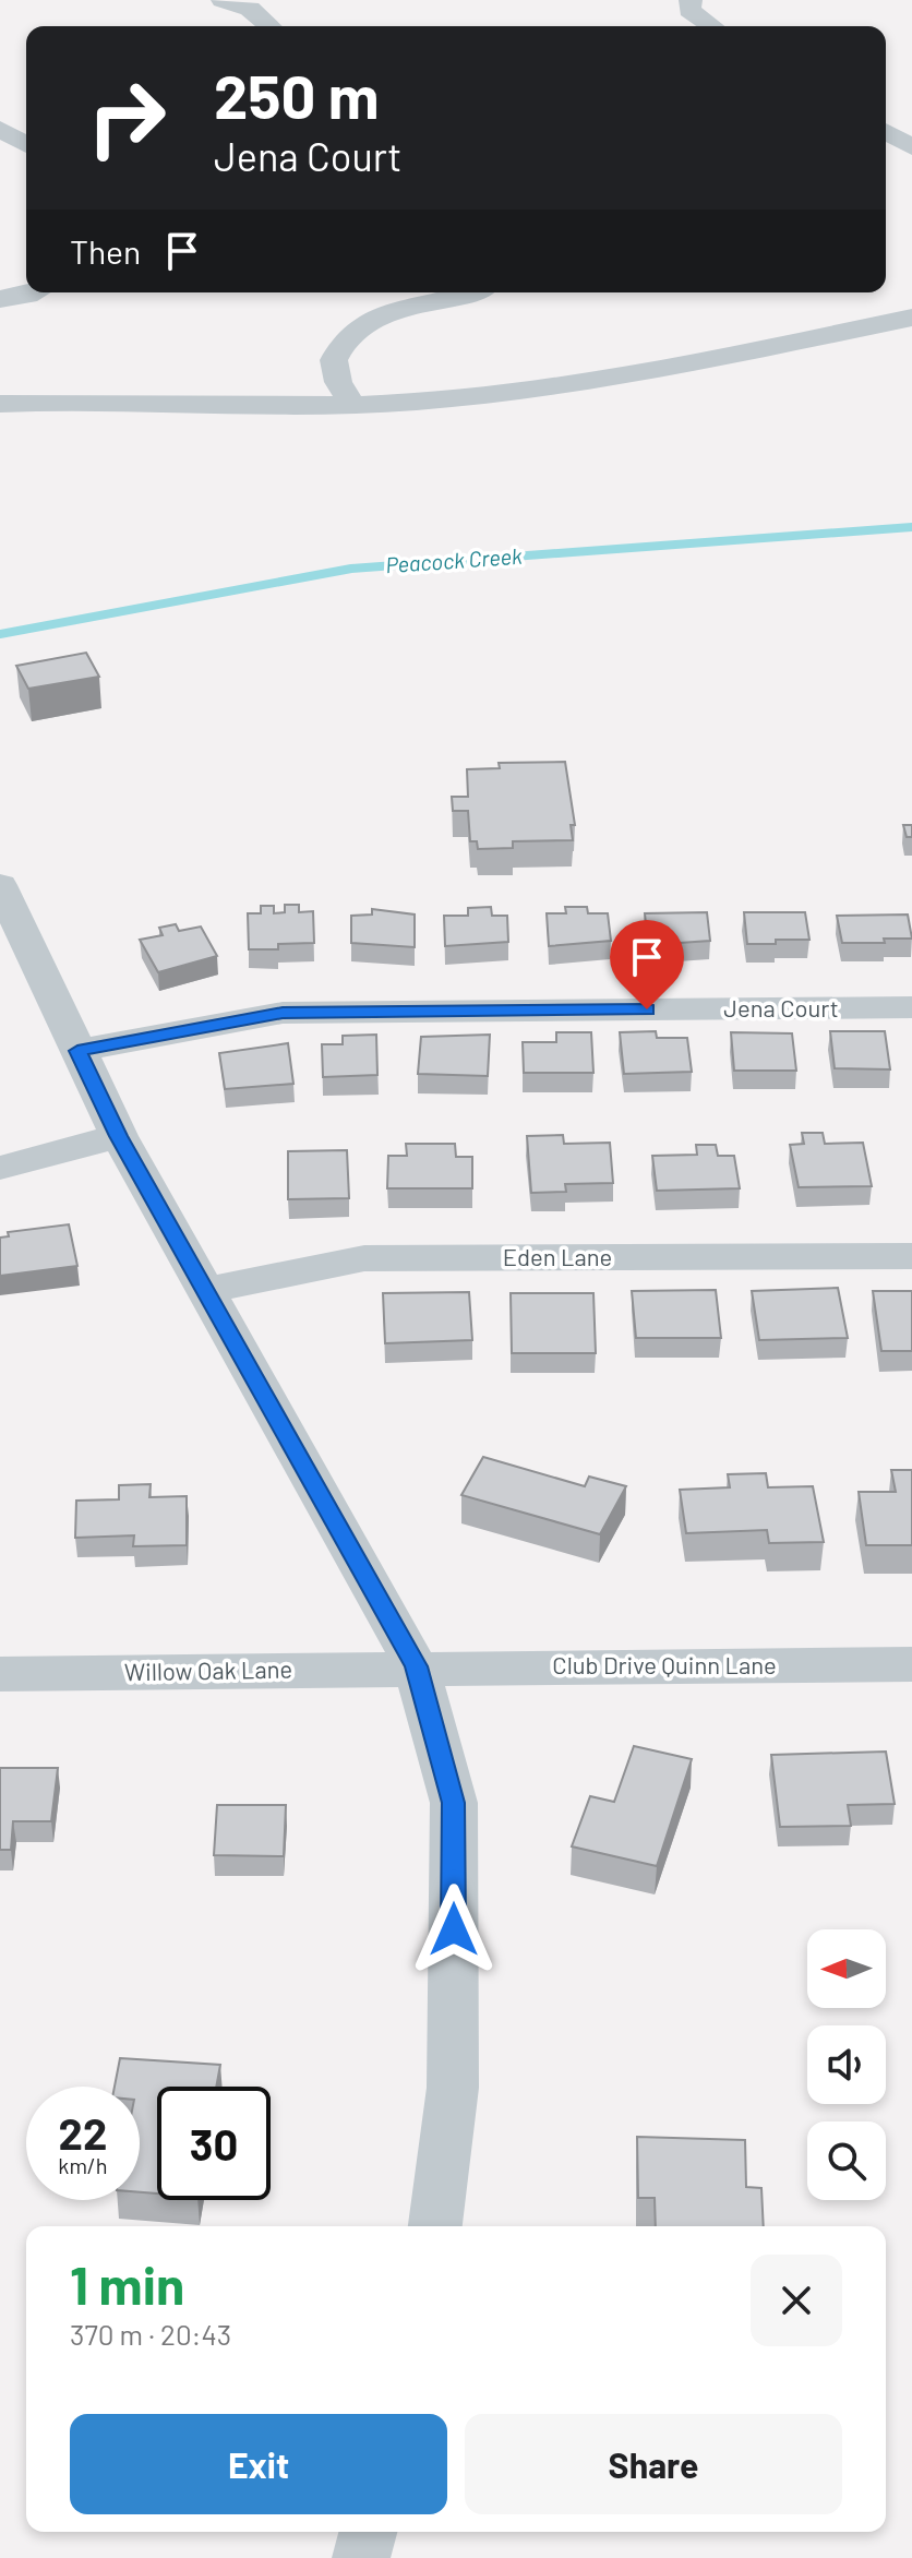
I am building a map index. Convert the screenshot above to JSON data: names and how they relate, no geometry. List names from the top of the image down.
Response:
{
  "streets": {
    "street": [
      "Jena Court",
      "Eden Lane",
      "Club Drive Quinn Lane",
      "Willow Oak Lane"
    ]
  },
  "crossings": [
    ["Club Drive Quinn Lane", "Willow Oak Lane"]
  ],
  "water": ["Peacock Creek"],
  "north": "left",
  "page": {
    "turn": ["250 m", "Jena Court"],
    "then": "Then",
    "speed": "22 km/h",
    "limit": "30",
    "heading": ["1 min", "370 m · 20:43"],
    "buttons": ["Exit", "Share"]
  }
}
